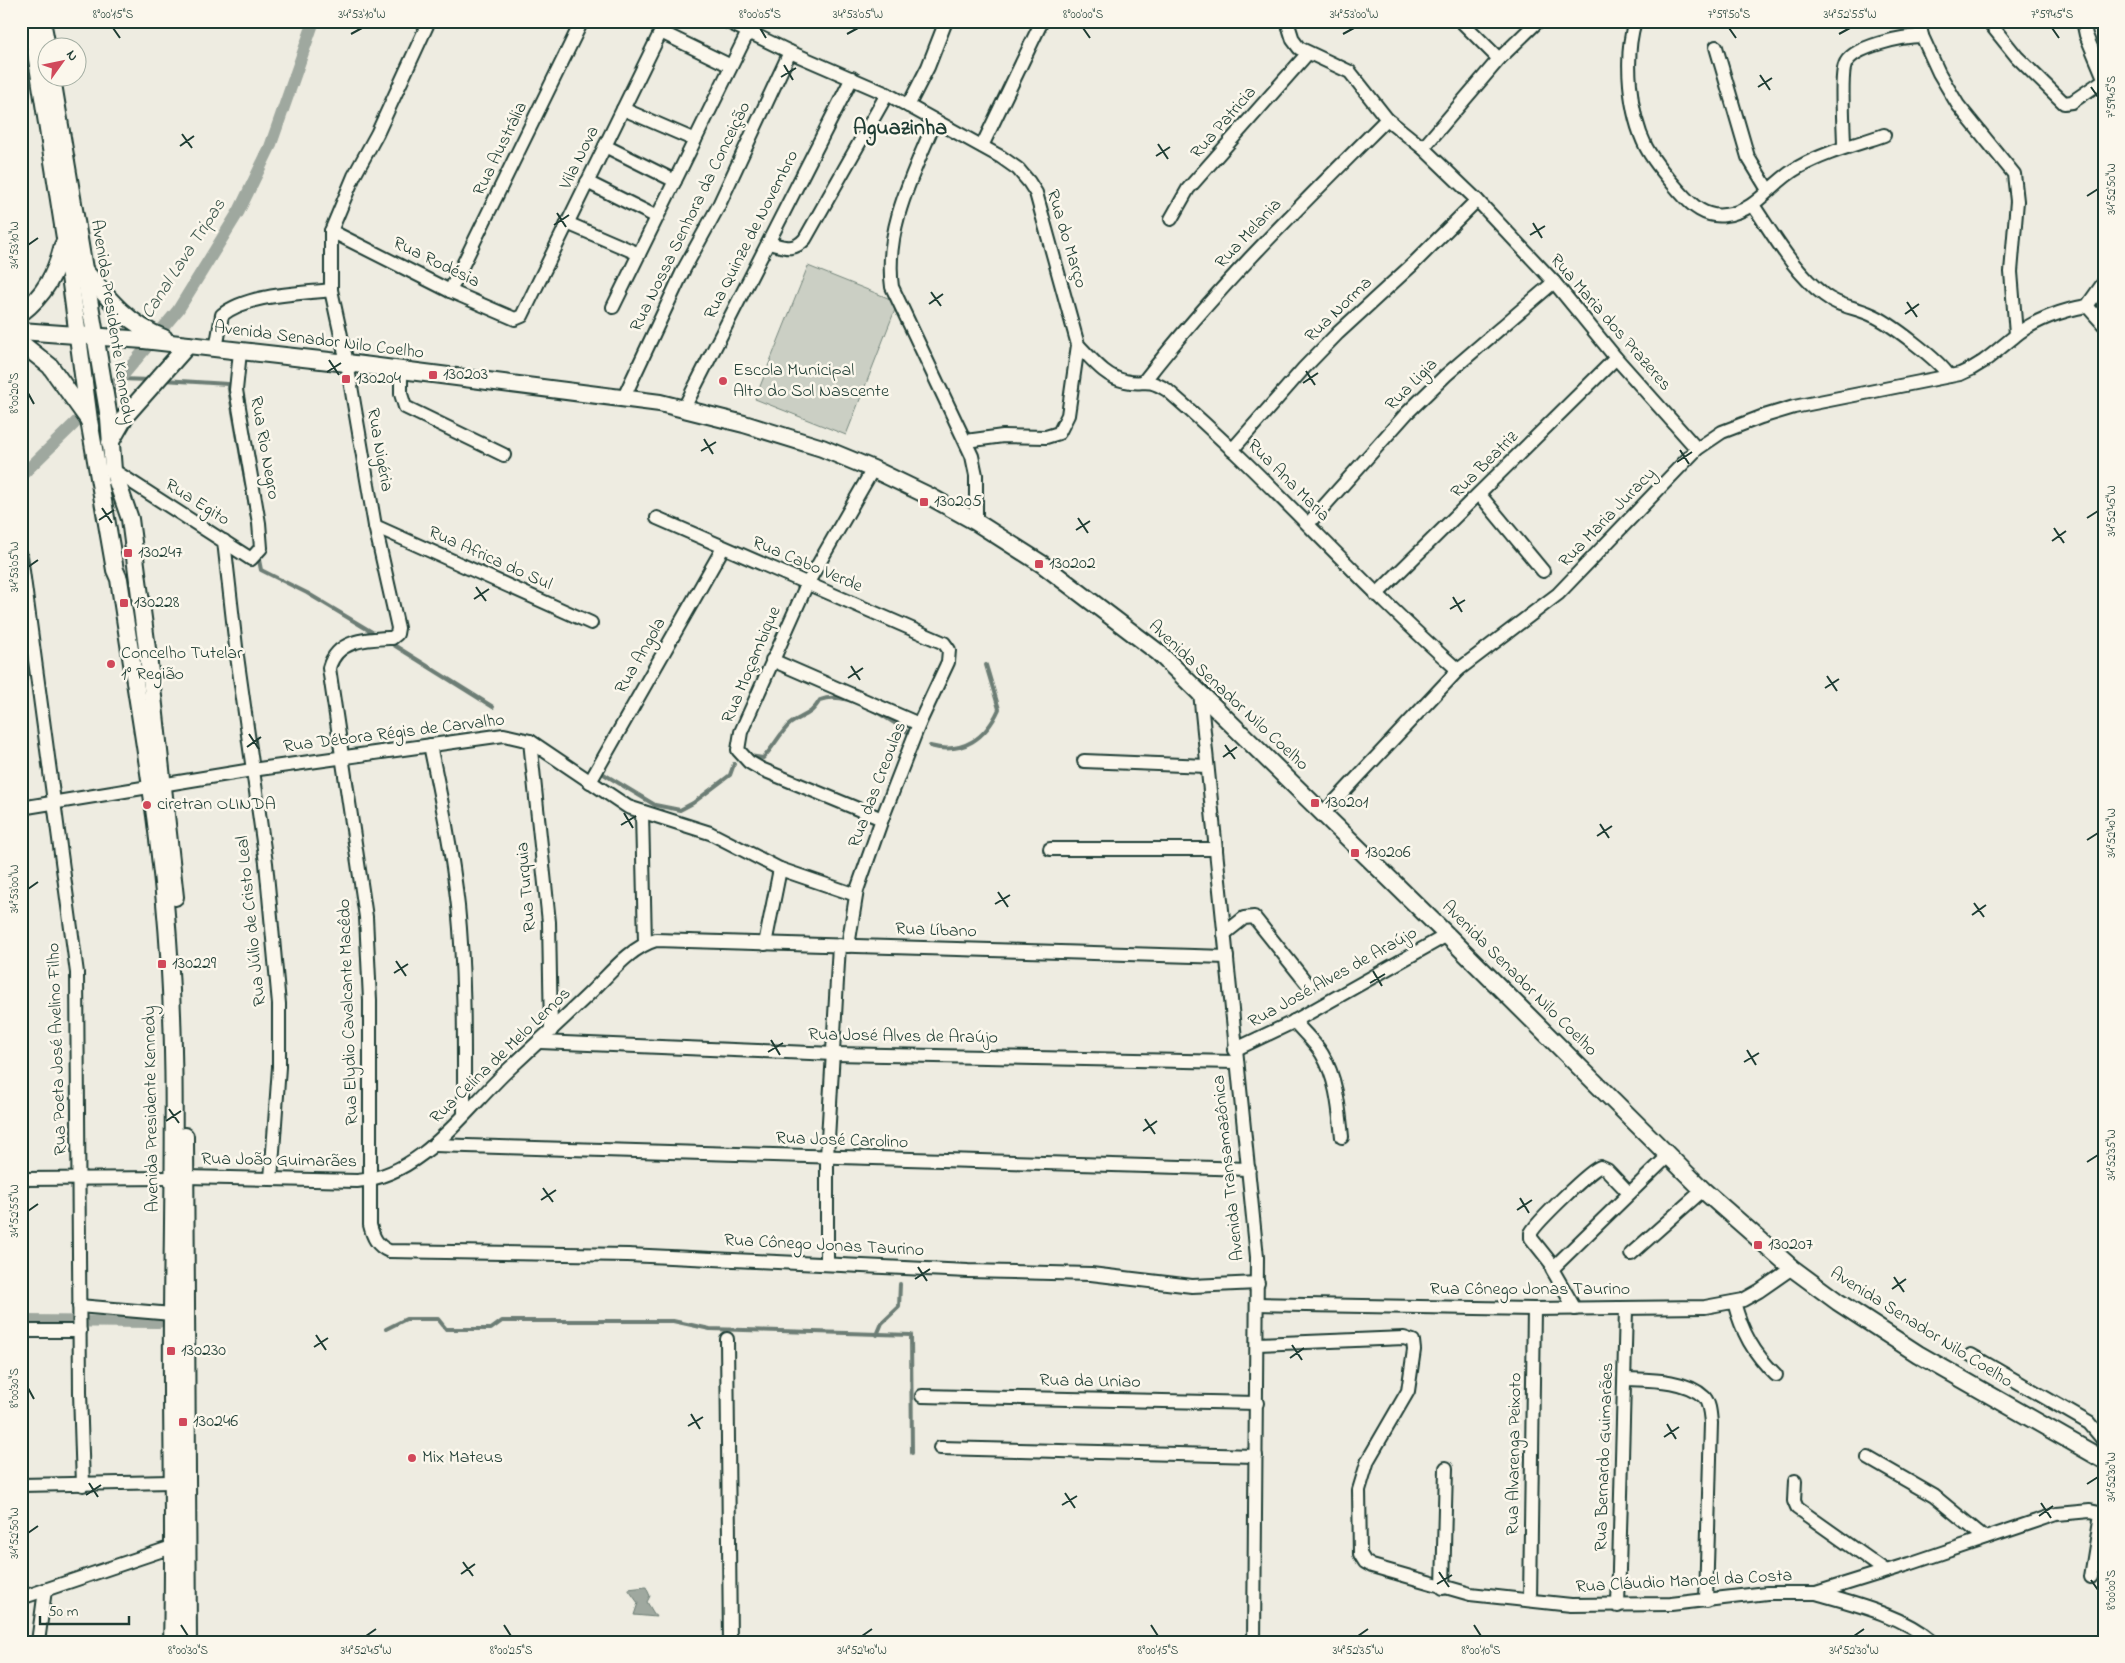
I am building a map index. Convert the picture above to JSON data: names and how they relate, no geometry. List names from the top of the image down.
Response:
{
  "streets": {
    "main road": ["Avenida Presidente Kennedy", "Avenida Senador Nilo Coelho"],
    "street": [
      "Rua Patricia",
      "Rua Austrália",
      "Vila Nova",
      "Rua Nossa Senhora da Conceição",
      "Rua Melania",
      "Rua Quinze de Novembro",
      "Rua do Março",
      "Rua Rodésia",
      "Rua Norma",
      "Rua Maria dos Prazeres",
      "Rua Ligia",
      "Rua Rio Negro",
      "Rua Nigéria",
      "Rua Beatriz",
      "Rua Ana Maria",
      "Rua Egito",
      "Rua Maria Juracy",
      "Rua Africa do Sul",
      "Rua Cabo Verde",
      "Rua Angola",
      "Rua Moçambique",
      "Rua Débora Régis de Carvalho",
      "Rua das Creoulas",
      "Rua Turquia",
      "Rua Júlio de Cristo Leal",
      "Rua Líbano",
      "Rua José Alves de Araújo",
      "Rua Elydio Cavalcante Macêdo",
      "Rua Poeta José Avelino Filho",
      "Rua Celina de Melo Lemos",
      "Rua José Carolino",
      "Rua João Guimarães",
      "Avenida Transamazônica",
      "Rua Cônego Jonas Taurino",
      "Rua da Uniao",
      "Rua Alvarenga Peixoto",
      "Rua Bernardo Guimarães",
      "Rua Cláudio Manoel da Costa"
    ]
  },
  "crossings": [
    ["Rua Patricia", "Rua Maria dos Prazeres"],
    ["Rua Austrália", "Rua Rodésia"],
    ["Vila Nova", "Rua Rodésia"],
    ["Rua Nossa Senhora da Conceição", "Rua do Março"],
    ["Rua Nossa Senhora da Conceição", "Avenida Senador Nilo Coelho"],
    ["Rua Melania", "Rua Maria dos Prazeres"],
    ["Rua Melania", "Rua Ana Maria"],
    ["Rua Quinze de Novembro", "Rua do Março"],
    ["Rua Quinze de Novembro", "Avenida Senador Nilo Coelho"],
    ["Rua do Março", "Rua Ana Maria"],
    ["Rua Rodésia", "Rua Nigéria"],
    ["Rua Norma", "Rua Maria dos Prazeres"],
    ["Rua Norma", "Rua Ana Maria"],
    ["Avenida Presidente Kennedy", "Avenida Senador Nilo Coelho"],
    ["Avenida Presidente Kennedy", "Rua Egito"],
    ["Avenida Presidente Kennedy", "Rua Débora Régis de Carvalho"],
    ["Avenida Presidente Kennedy", "Rua João Guimarães"],
    ["Rua Maria dos Prazeres", "Rua Ligia"],
    ["Rua Maria dos Prazeres", "Rua Beatriz"],
    ["Rua Maria dos Prazeres", "Rua Maria Juracy"],
    ["Avenida Senador Nilo Coelho", "Rua Rio Negro"],
    ["Avenida Senador Nilo Coelho", "Rua Nigéria"],
    ["Avenida Senador Nilo Coelho", "Rua Maria Juracy"],
    ["Avenida Senador Nilo Coelho", "Rua Moçambique"],
    ["Avenida Senador Nilo Coelho", "Rua José Alves de Araújo"],
    ["Avenida Senador Nilo Coelho", "Avenida Transamazônica"],
    ["Avenida Senador Nilo Coelho", "Rua Cônego Jonas Taurino"],
    ["Rua Ligia", "Rua Ana Maria"],
    ["Rua Rio Negro", "Rua Egito"],
    ["Rua Nigéria", "Rua Africa do Sul"],
    ["Rua Nigéria", "Rua Elydio Cavalcante Macêdo"],
    ["Rua Beatriz", "Rua Ana Maria"],
    ["Rua Ana Maria", "Rua Maria Juracy"],
    ["Rua Egito", "Rua Júlio de Cristo Leal"],
    ["Rua Cabo Verde", "Rua Angola"],
    ["Rua Cabo Verde", "Rua Moçambique"],
    ["Rua Cabo Verde", "Rua das Creoulas"],
    ["Rua Angola", "Rua Débora Régis de Carvalho"],
    ["Rua Moçambique", "Rua das Creoulas"],
    ["Rua Débora Régis de Carvalho", "Rua das Creoulas"],
    ["Rua Débora Régis de Carvalho", "Rua Turquia"],
    ["Rua Débora Régis de Carvalho", "Rua Júlio de Cristo Leal"],
    ["Rua Débora Régis de Carvalho", "Rua Elydio Cavalcante Macêdo"],
    ["Rua Débora Régis de Carvalho", "Rua Poeta José Avelino Filho"],
    ["Rua das Creoulas", "Rua Líbano"],
    ["Rua das Creoulas", "Rua José Alves de Araújo"],
    ["Rua das Creoulas", "Rua José Carolino"],
    ["Rua das Creoulas", "Rua Cônego Jonas Taurino"],
    ["Rua Turquia", "Rua Celina de Melo Lemos"],
    ["Rua Júlio de Cristo Leal", "Rua João Guimarães"],
    ["Rua Líbano", "Rua Celina de Melo Lemos"],
    ["Rua Líbano", "Avenida Transamazônica"],
    ["Rua José Alves de Araújo", "Rua Celina de Melo Lemos"],
    ["Rua José Alves de Araújo", "Avenida Transamazônica"],
    ["Rua Elydio Cavalcante Macêdo", "Rua Celina de Melo Lemos"],
    ["Rua Elydio Cavalcante Macêdo", "Rua João Guimarães"],
    ["Rua Elydio Cavalcante Macêdo", "Rua Cônego Jonas Taurino"],
    ["Rua Poeta José Avelino Filho", "Rua João Guimarães"],
    ["Rua Celina de Melo Lemos", "Rua José Carolino"],
    ["Rua Celina de Melo Lemos", "Rua João Guimarães"],
    ["Rua José Carolino", "Avenida Transamazônica"],
    ["Avenida Transamazônica", "Rua Cônego Jonas Taurino"],
    ["Avenida Transamazônica", "Rua da Uniao"],
    ["Avenida Transamazônica", "Rua Cláudio Manoel da Costa"],
    ["Rua Cônego Jonas Taurino", "Rua Alvarenga Peixoto"],
    ["Rua Cônego Jonas Taurino", "Rua Bernardo Guimarães"],
    ["Rua Alvarenga Peixoto", "Rua Cláudio Manoel da Costa"],
    ["Rua Bernardo Guimarães", "Rua Cláudio Manoel da Costa"]
  ],
  "districts": ["Aguazinha"],
  "water": ["Canal Lava Tripas"],
  "places": {
    "transit": [
      "130203",
      "130204",
      "130205",
      "130247",
      "130202",
      "130228",
      "130201",
      "130206",
      "130229",
      "130207",
      "130230",
      "130246"
    ],
    "other": [
      "Escola Municipal Alto do Sol Nascente",
      "Concelho Tutelar 1° Região",
      "ciretran OLINDA",
      "Mix Mateus"
    ]
  },
  "scale_bar": "50 m",
  "north": "top right",
  "coordinates": [
    "8°00'15\"S",
    "34°53'10\"W",
    "8°00'05\"S",
    "34°53'05\"W",
    "8°00'00\"S",
    "34°53'00\"W",
    "7°59'50\"S",
    "34°52'55\"W",
    "7°59'45\"S",
    "34°52'50\"W",
    "8°00'20\"S",
    "34°52'45\"W",
    "34°52'40\"W",
    "34°52'35\"W",
    "8°00'30\"S",
    "34°52'30\"W",
    "8°00'25\"S",
    "8°00'10\"S"
  ]
}
